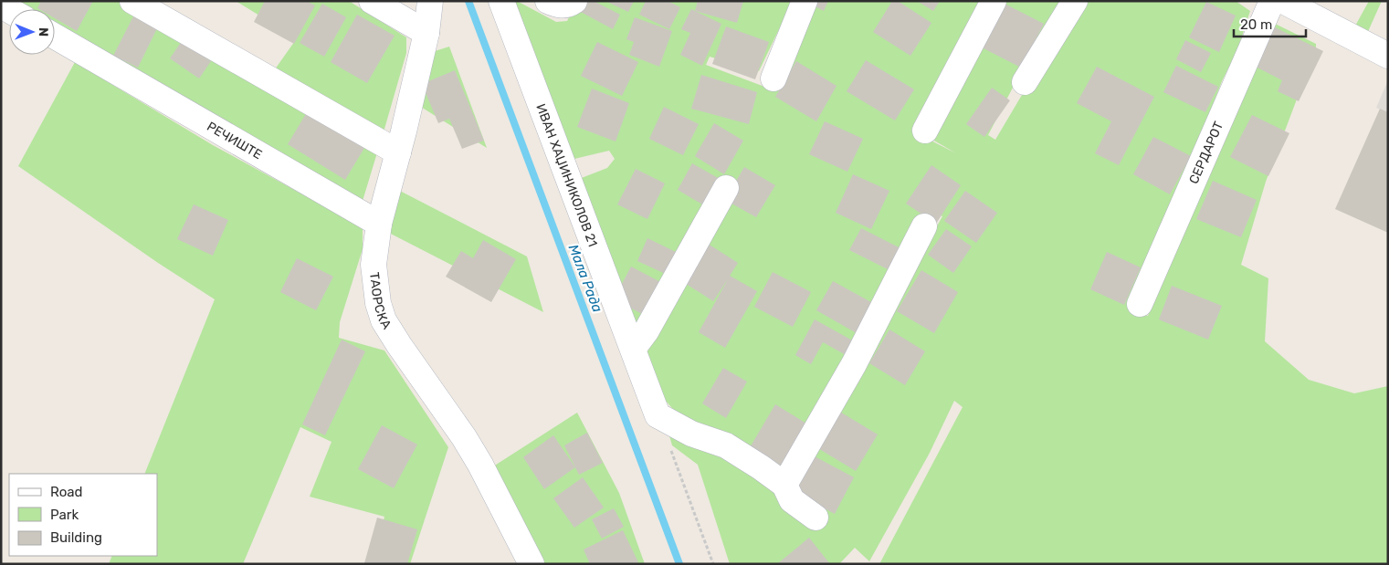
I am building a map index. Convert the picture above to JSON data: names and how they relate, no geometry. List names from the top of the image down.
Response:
{
  "streets": {
    "street": [
      "РЕЧИШТЕ",
      "СЕРДАРОТ",
      "ИВАН ХАЏИНИКОЛОВ 21",
      "ТАОРСКА"
    ]
  },
  "crossings": [
    ["РЕЧИШТЕ", "ТАОРСКА"]
  ],
  "water": ["Мала Рада"],
  "legend": ["Road", "Park", "Building"],
  "scale_bar": "20 m",
  "north": "right"
}
